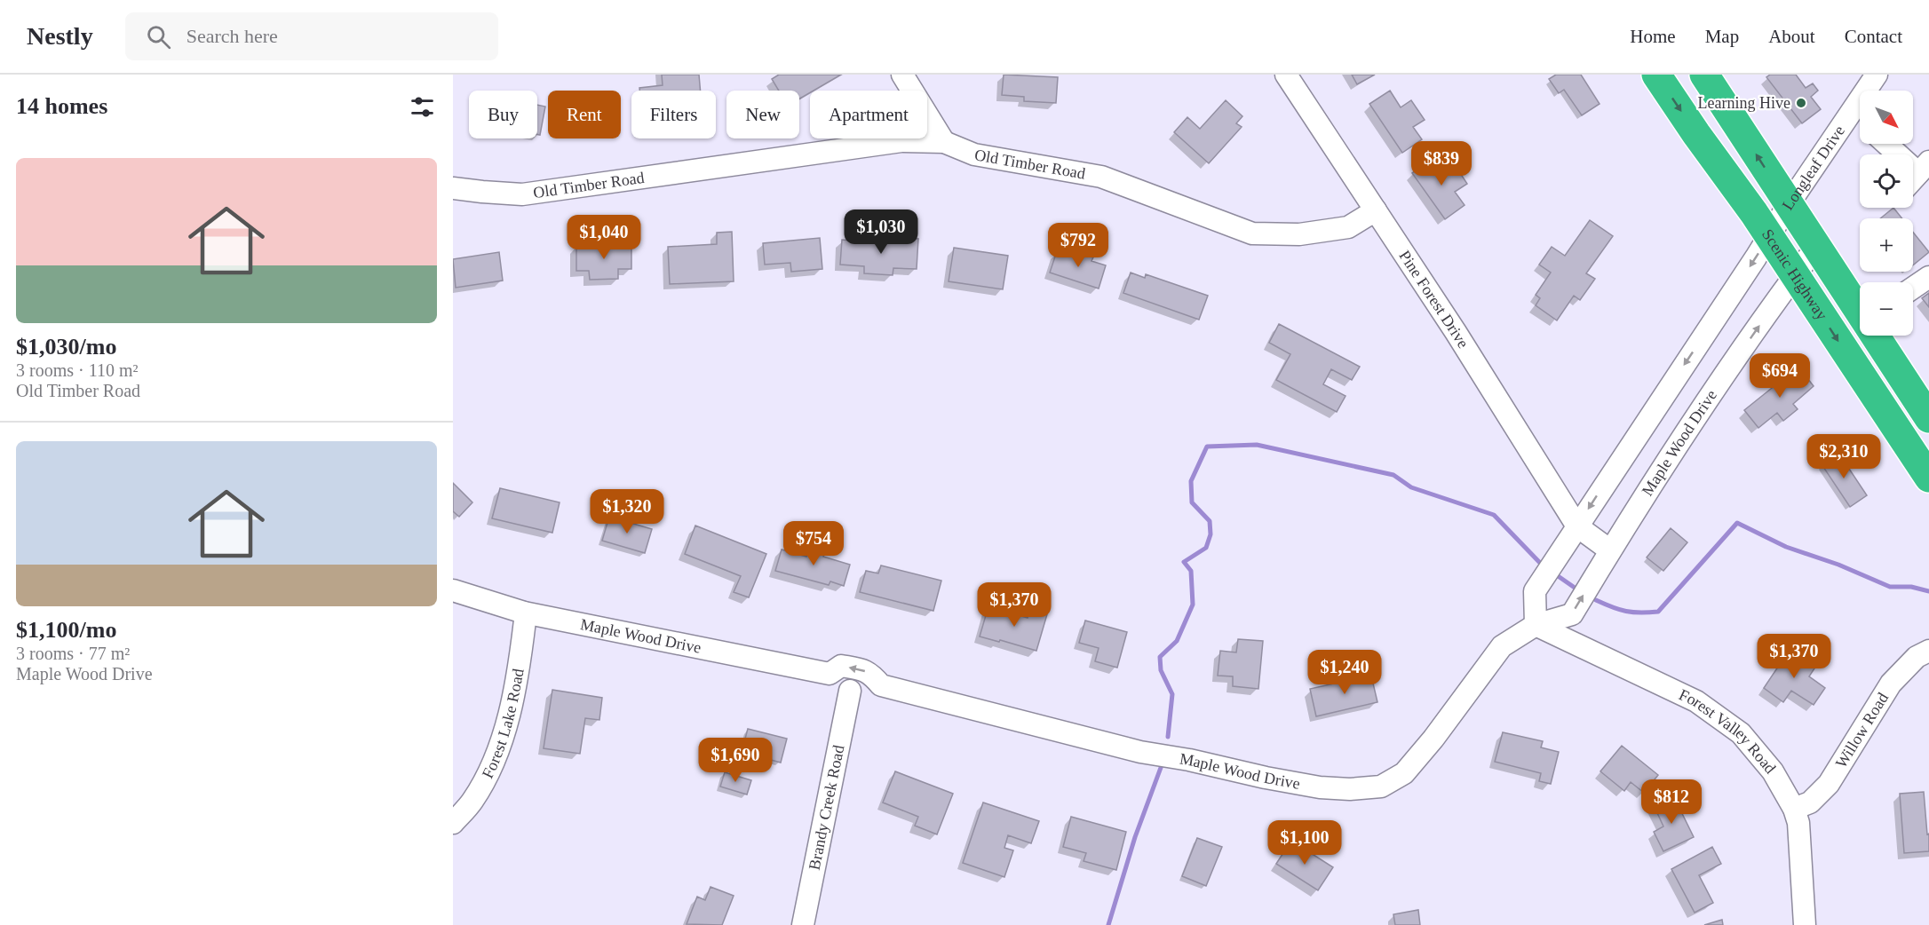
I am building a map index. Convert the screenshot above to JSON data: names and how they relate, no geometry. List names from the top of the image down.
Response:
{
  "streets": {
    "highway": ["Scenic Highway"],
    "street": [
      "Old Timber Road",
      "Longleaf Drive",
      "Pine Forest Drive",
      "Maple Wood Drive",
      "Forest Lake Road",
      "Willow Road",
      "Forest Valley Road",
      "Brandy Creek Road"
    ]
  },
  "crossings": [
    ["Old Timber Road", "Pine Forest Drive"],
    ["Longleaf Drive", "Scenic Highway"],
    ["Scenic Highway", "Maple Wood Drive"],
    ["Maple Wood Drive", "Forest Lake Road"],
    ["Maple Wood Drive", "Forest Valley Road"],
    ["Maple Wood Drive", "Brandy Creek Road"],
    ["Willow Road", "Forest Valley Road"]
  ],
  "places": ["Learning Hive"],
  "north": "bottom right",
  "page": {
    "header": "Nestly",
    "search": "Search here",
    "nav": [
      "Home",
      "Map",
      "About",
      "Contact"
    ],
    "heading": "14 homes",
    "map_buttons": ["+", "−"],
    "chip": [
      "Buy",
      "Rent",
      "Filters",
      "New",
      "Apartment"
    ],
    "list": [
      {
        "name": "$1,030/mo",
        "note": "3 rooms · 110 m² · Old Timber Road"
      },
      {
        "name": "$1,100/mo",
        "note": "3 rooms · 77 m² · Maple Wood Drive"
      }
    ],
    "price": [
      "$839",
      "$1,030",
      "$1,040",
      "$792",
      "$694",
      "$2,310",
      "$1,320",
      "$754",
      "$1,370",
      "$1,370",
      "$1,240",
      "$1,690",
      "$812",
      "$1,100"
    ]
  }
}
